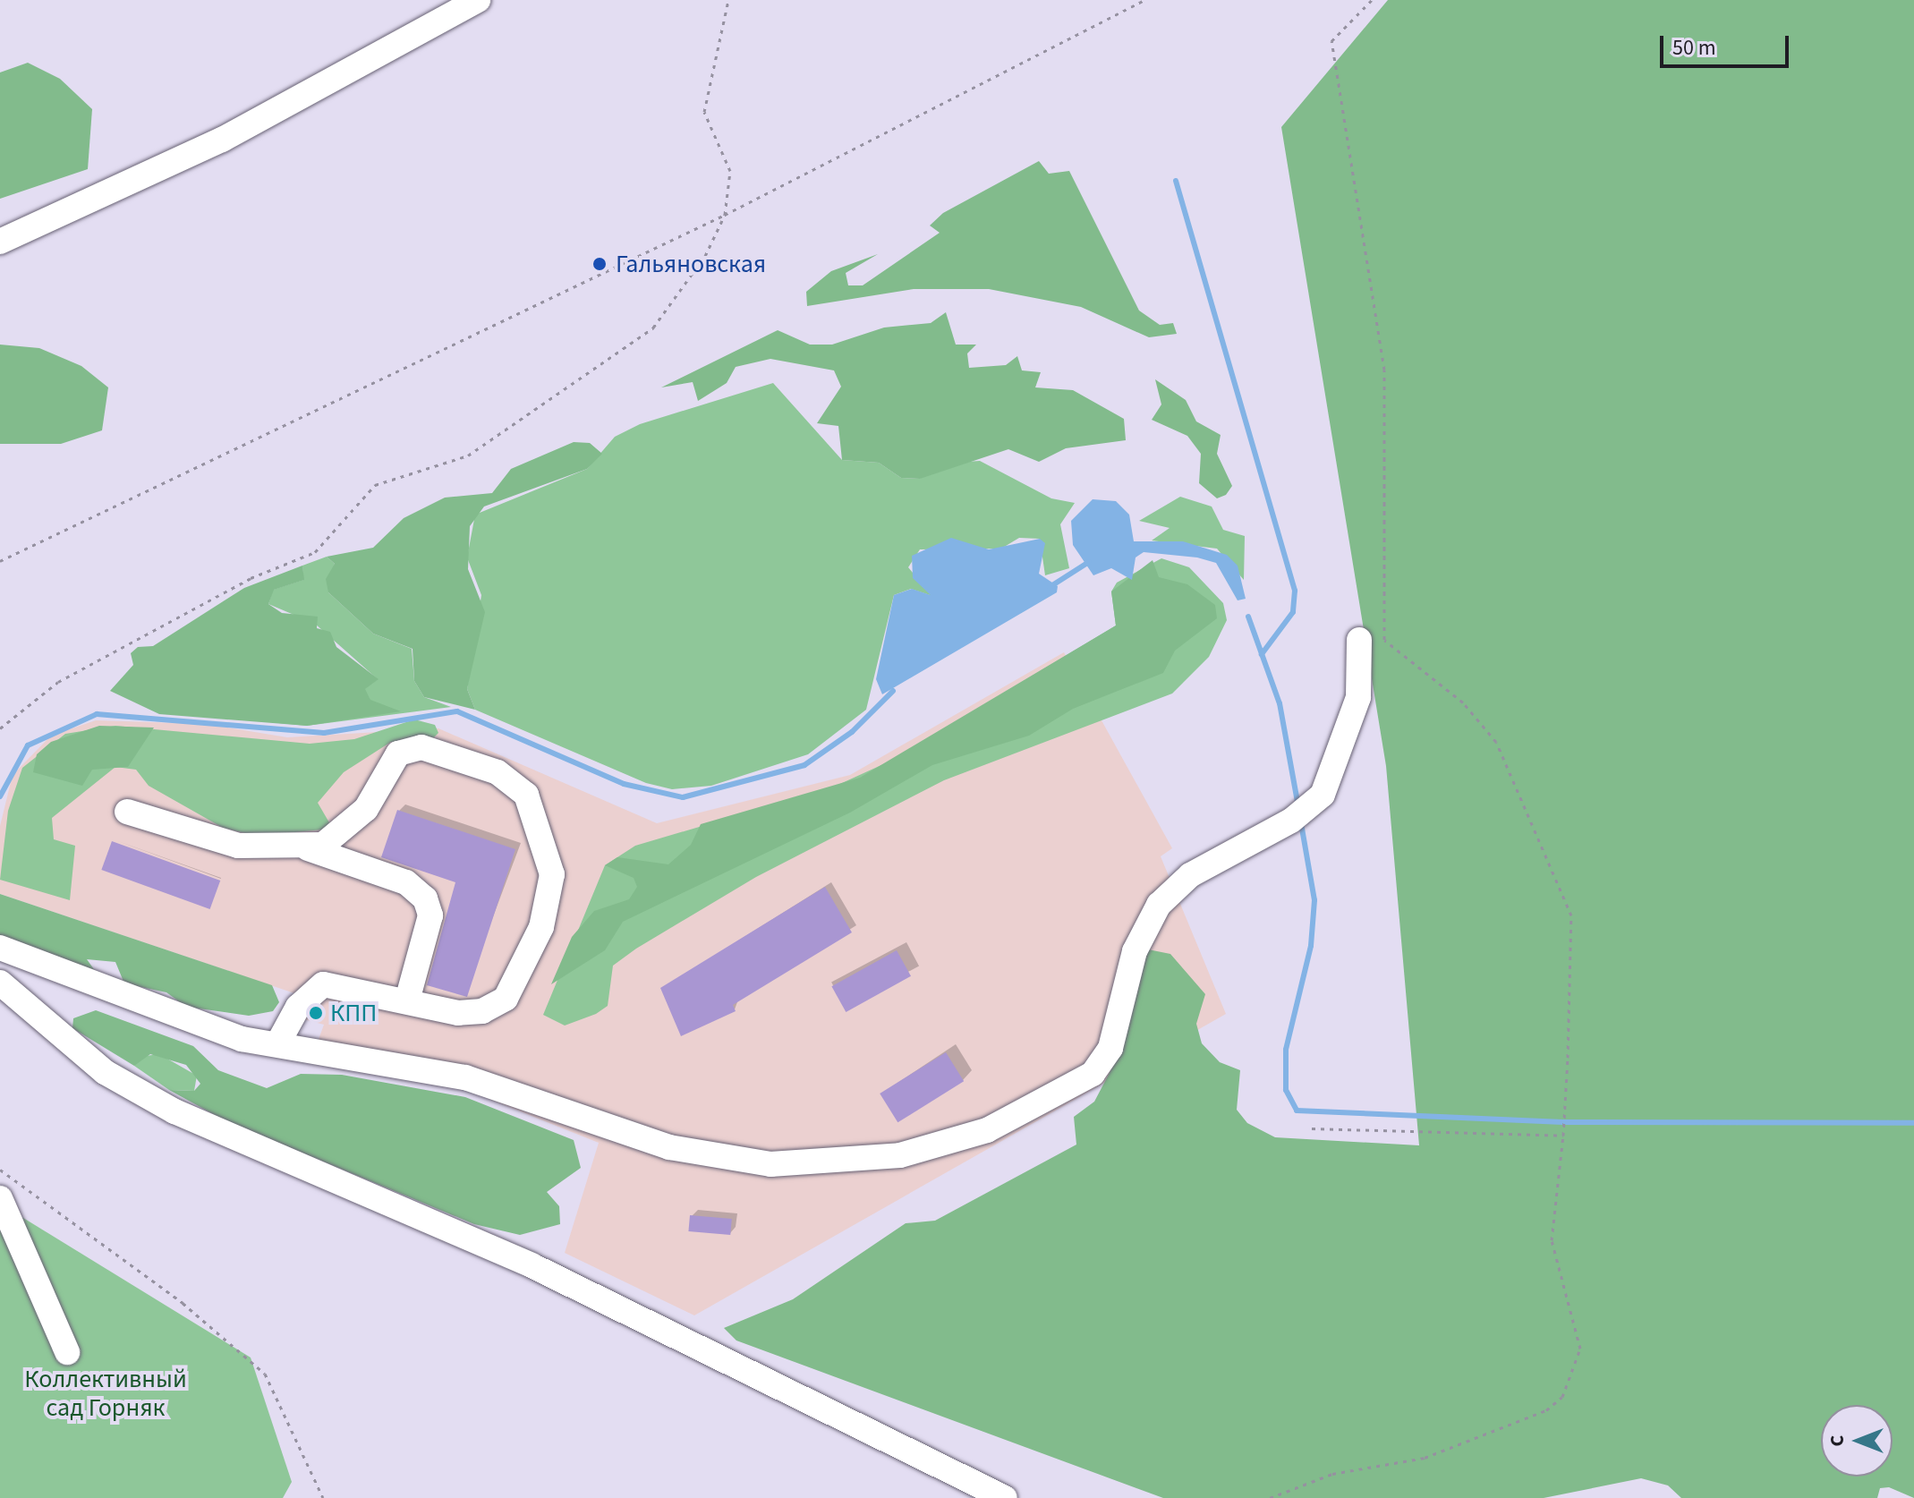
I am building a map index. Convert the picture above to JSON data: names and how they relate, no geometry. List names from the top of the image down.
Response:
{
  "parks": ["Коллективный сад Горняк"],
  "places": ["Гальяновская", "КПП"],
  "scale_bar": "50 m",
  "north": "left"
}
